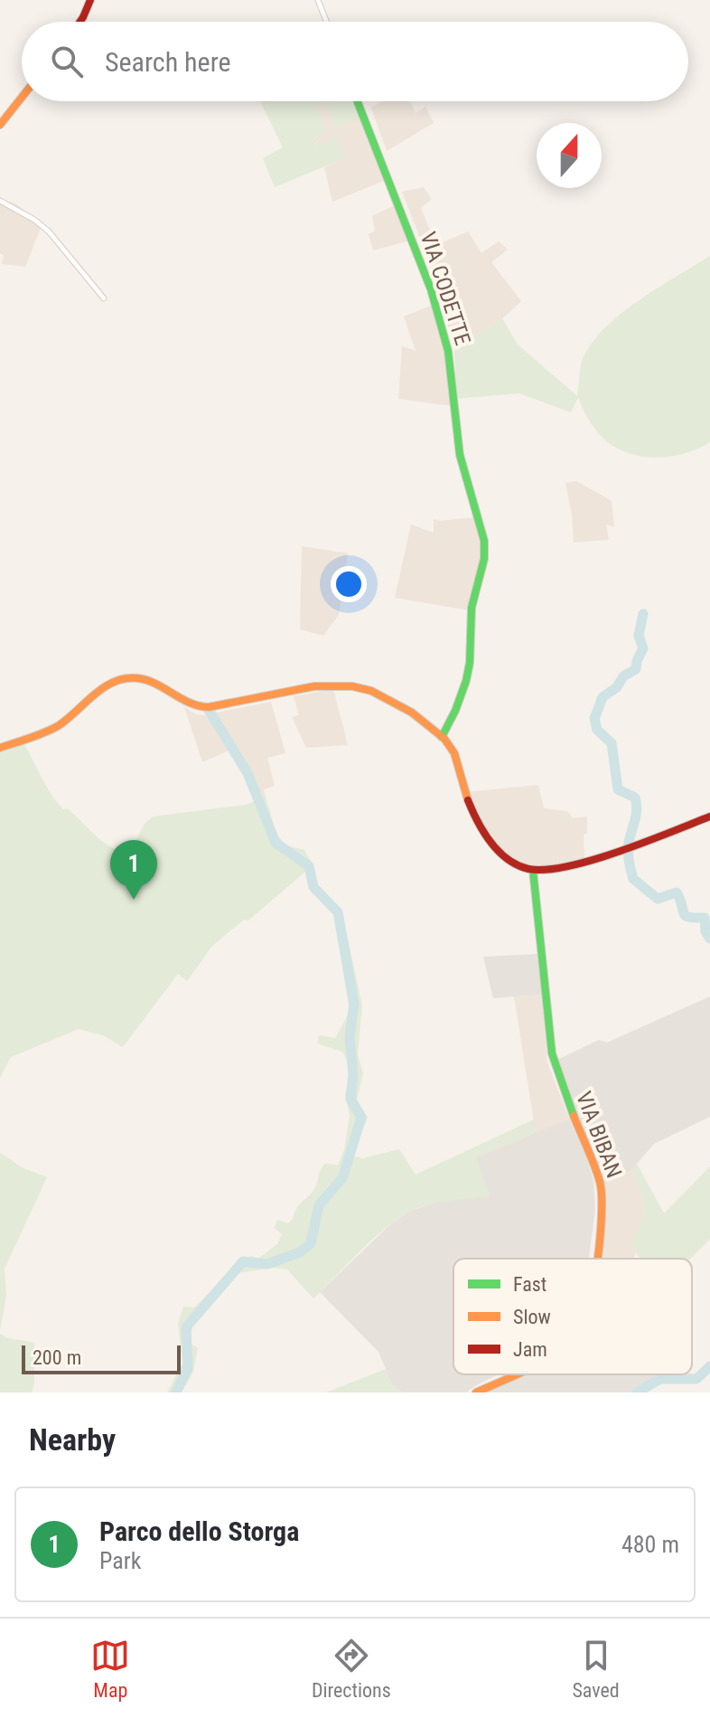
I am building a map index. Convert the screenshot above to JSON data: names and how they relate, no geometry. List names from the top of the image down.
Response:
{
  "streets": {
    "street": ["VIA CODETTE", "VIA BIBAN"]
  },
  "legend": ["Fast", "Slow", "Jam"],
  "scale_bar": "200 m",
  "north": "top",
  "page": {
    "search": "Search here",
    "pins": "1",
    "scale": "200 m",
    "heading": "Nearby",
    "list": [
      {
        "mark": "1",
        "name": "Parco dello Storga",
        "note": "Park",
        "value": "480 m"
      }
    ],
    "nav": ["Map", "Directions", "Saved"]
  }
}
